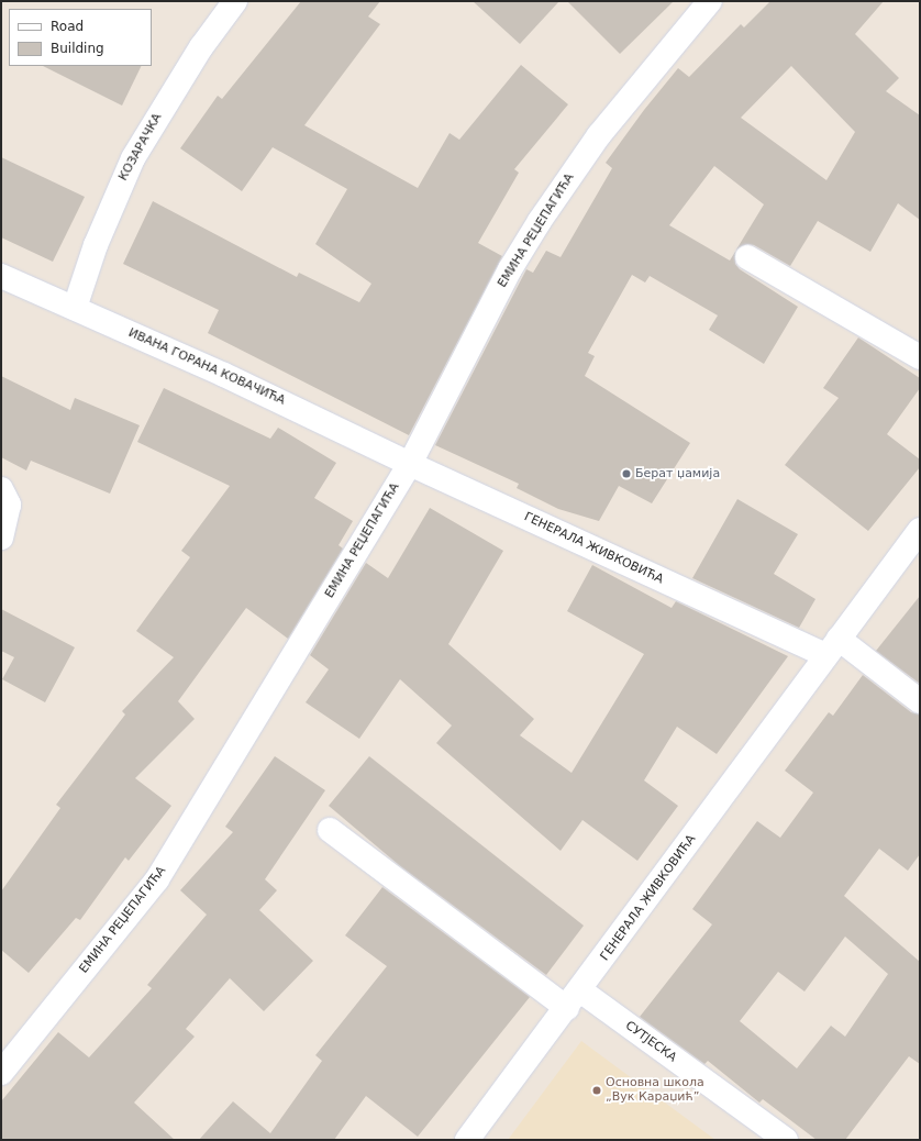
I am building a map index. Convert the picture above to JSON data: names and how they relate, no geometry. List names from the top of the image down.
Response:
{
  "streets": {
    "street": [
      "КОЗАРАЧКА",
      "ЕМИНА РЕЏЕПАГИЋА",
      "ИВАНА ГОРАНА КОВАЧИЋА",
      "ГЕНЕРАЛА ЖИВКОВИЋА",
      "СУТЈЕСКА"
    ]
  },
  "crossings": [
    ["КОЗАРАЧКА", "ИВАНА ГОРАНА КОВАЧИЋА"],
    ["ЕМИНА РЕЏЕПАГИЋА", "ИВАНА ГОРАНА КОВАЧИЋА"],
    ["ЕМИНА РЕЏЕПАГИЋА", "ГЕНЕРАЛА ЖИВКОВИЋА"],
    ["ИВАНА ГОРАНА КОВАЧИЋА", "ГЕНЕРАЛА ЖИВКОВИЋА"],
    ["ГЕНЕРАЛА ЖИВКОВИЋА", "СУТЈЕСКА"]
  ],
  "places": ["Берат џамија", "Основна школа „Вук Караџић”"],
  "legend": ["Road", "Building"]
}
